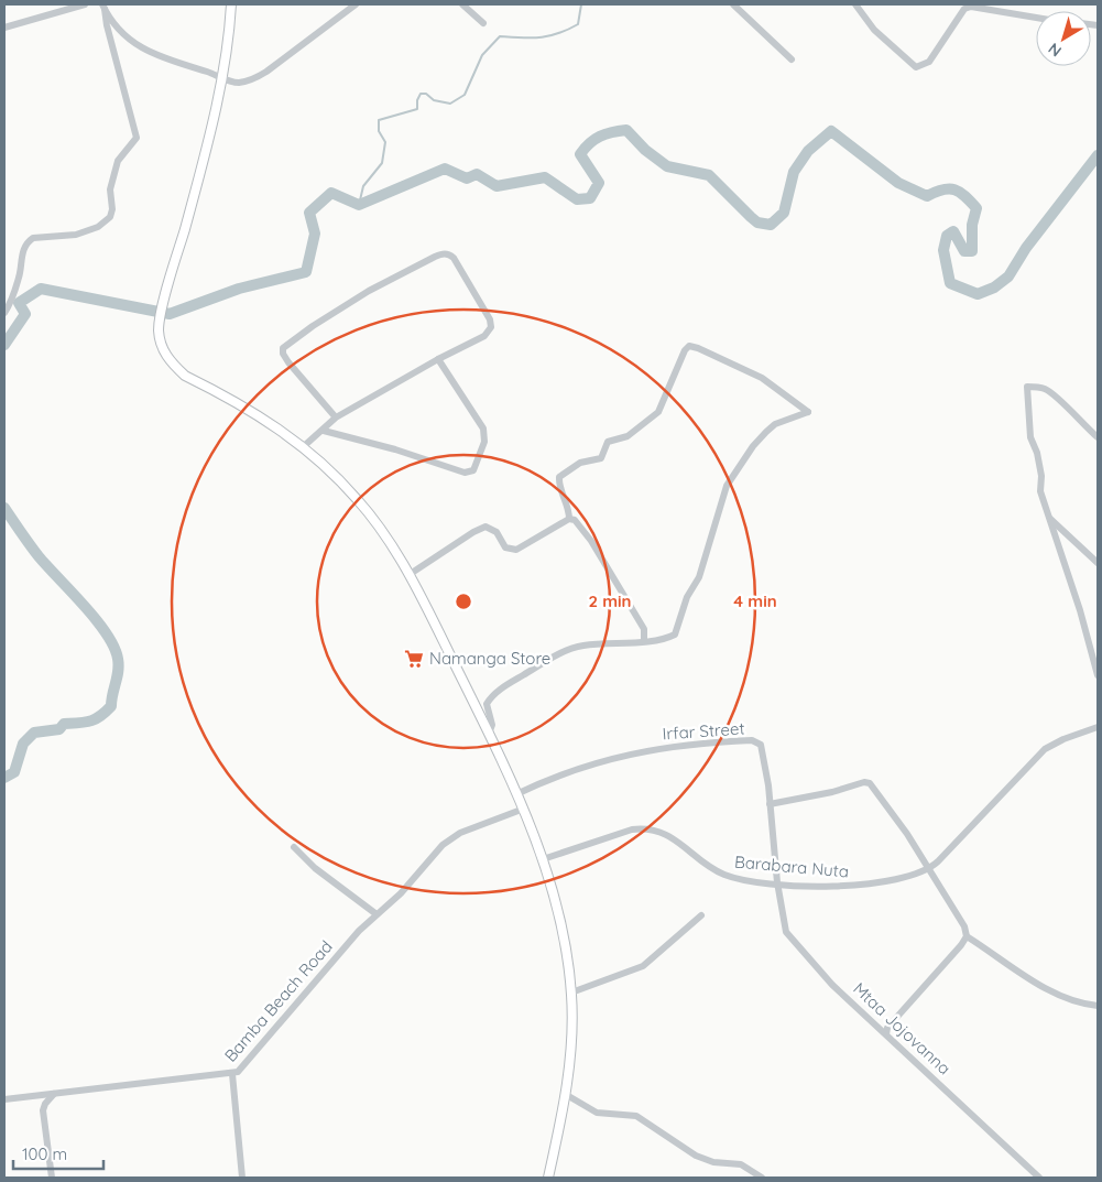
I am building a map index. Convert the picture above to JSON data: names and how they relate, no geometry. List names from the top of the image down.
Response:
{
  "streets": {
    "street": [
      "Irfar Street",
      "Barabara Nuta",
      "Bamba Beach Road",
      "Mtaa Jojovanna"
    ]
  },
  "crossings": [
    ["Irfar Street", "Barabara Nuta"],
    ["Irfar Street", "Mtaa Jojovanna"],
    ["Barabara Nuta", "Mtaa Jojovanna"]
  ],
  "places": {
    "supermarket": ["Namanga Store"]
  },
  "scale_bar": "100 m",
  "north": "bottom left",
  "rings": ["2 min", "4 min"]
}
